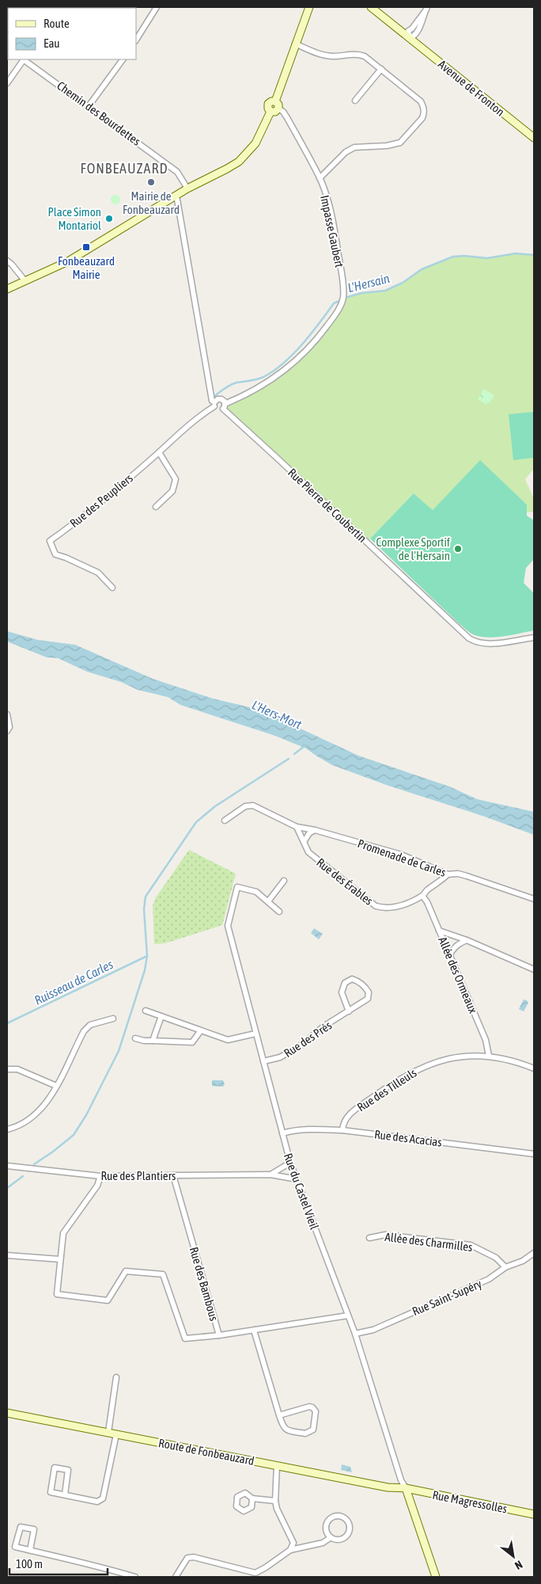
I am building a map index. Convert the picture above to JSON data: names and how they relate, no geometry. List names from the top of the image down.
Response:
{
  "streets": {
    "street": [
      "Avenue de Fronton",
      "Chemin des Bourdettes",
      "Impasse Gaubert",
      "Rue des Peupliers",
      "Rue Pierre de Coubertin",
      "Promenade de Carles",
      "Rue des Érables",
      "Allée des Ormeaux",
      "Rue des Prés",
      "Rue des Tilleuls",
      "Rue des Acacias",
      "Rue des Plantiers",
      "Rue du Castel Vieil",
      "Allée des Charmilles",
      "Rue des Bambous",
      "Rue Saint-Supéry",
      "Route de Fonbeauzard",
      "Rue Magressolles"
    ]
  },
  "crossings": [
    ["Impasse Gaubert", "Rue Pierre de Coubertin"],
    ["Promenade de Carles", "Rue des Érables"],
    ["Rue des Érables", "Allée des Ormeaux"],
    ["Allée des Ormeaux", "Rue des Tilleuls"],
    ["Rue des Prés", "Rue du Castel Vieil"],
    ["Rue des Tilleuls", "Rue des Acacias"],
    ["Rue des Acacias", "Rue du Castel Vieil"],
    ["Rue des Plantiers", "Rue du Castel Vieil"],
    ["Rue des Plantiers", "Rue des Bambous"],
    ["Rue du Castel Vieil", "Rue des Bambous"],
    ["Rue du Castel Vieil", "Rue Saint-Supéry"],
    ["Rue du Castel Vieil", "Route de Fonbeauzard"],
    ["Rue du Castel Vieil", "Rue Magressolles"],
    ["Allée des Charmilles", "Rue Saint-Supéry"],
    ["Route de Fonbeauzard", "Rue Magressolles"]
  ],
  "districts": ["FONBEAUZARD"],
  "water": ["L'Hersain", "L'Hers-Mort", "Ruisseau de Carles"],
  "places": {
    "other": ["Mairie de Fonbeauzard", "Place Simon Montariol", "Complexe Sportif de l'Hersain"],
    "transit": ["Fonbeauzard Mairie"]
  },
  "legend": ["Route", "Eau"],
  "scale_bar": "100 m",
  "north": "bottom right"
}
